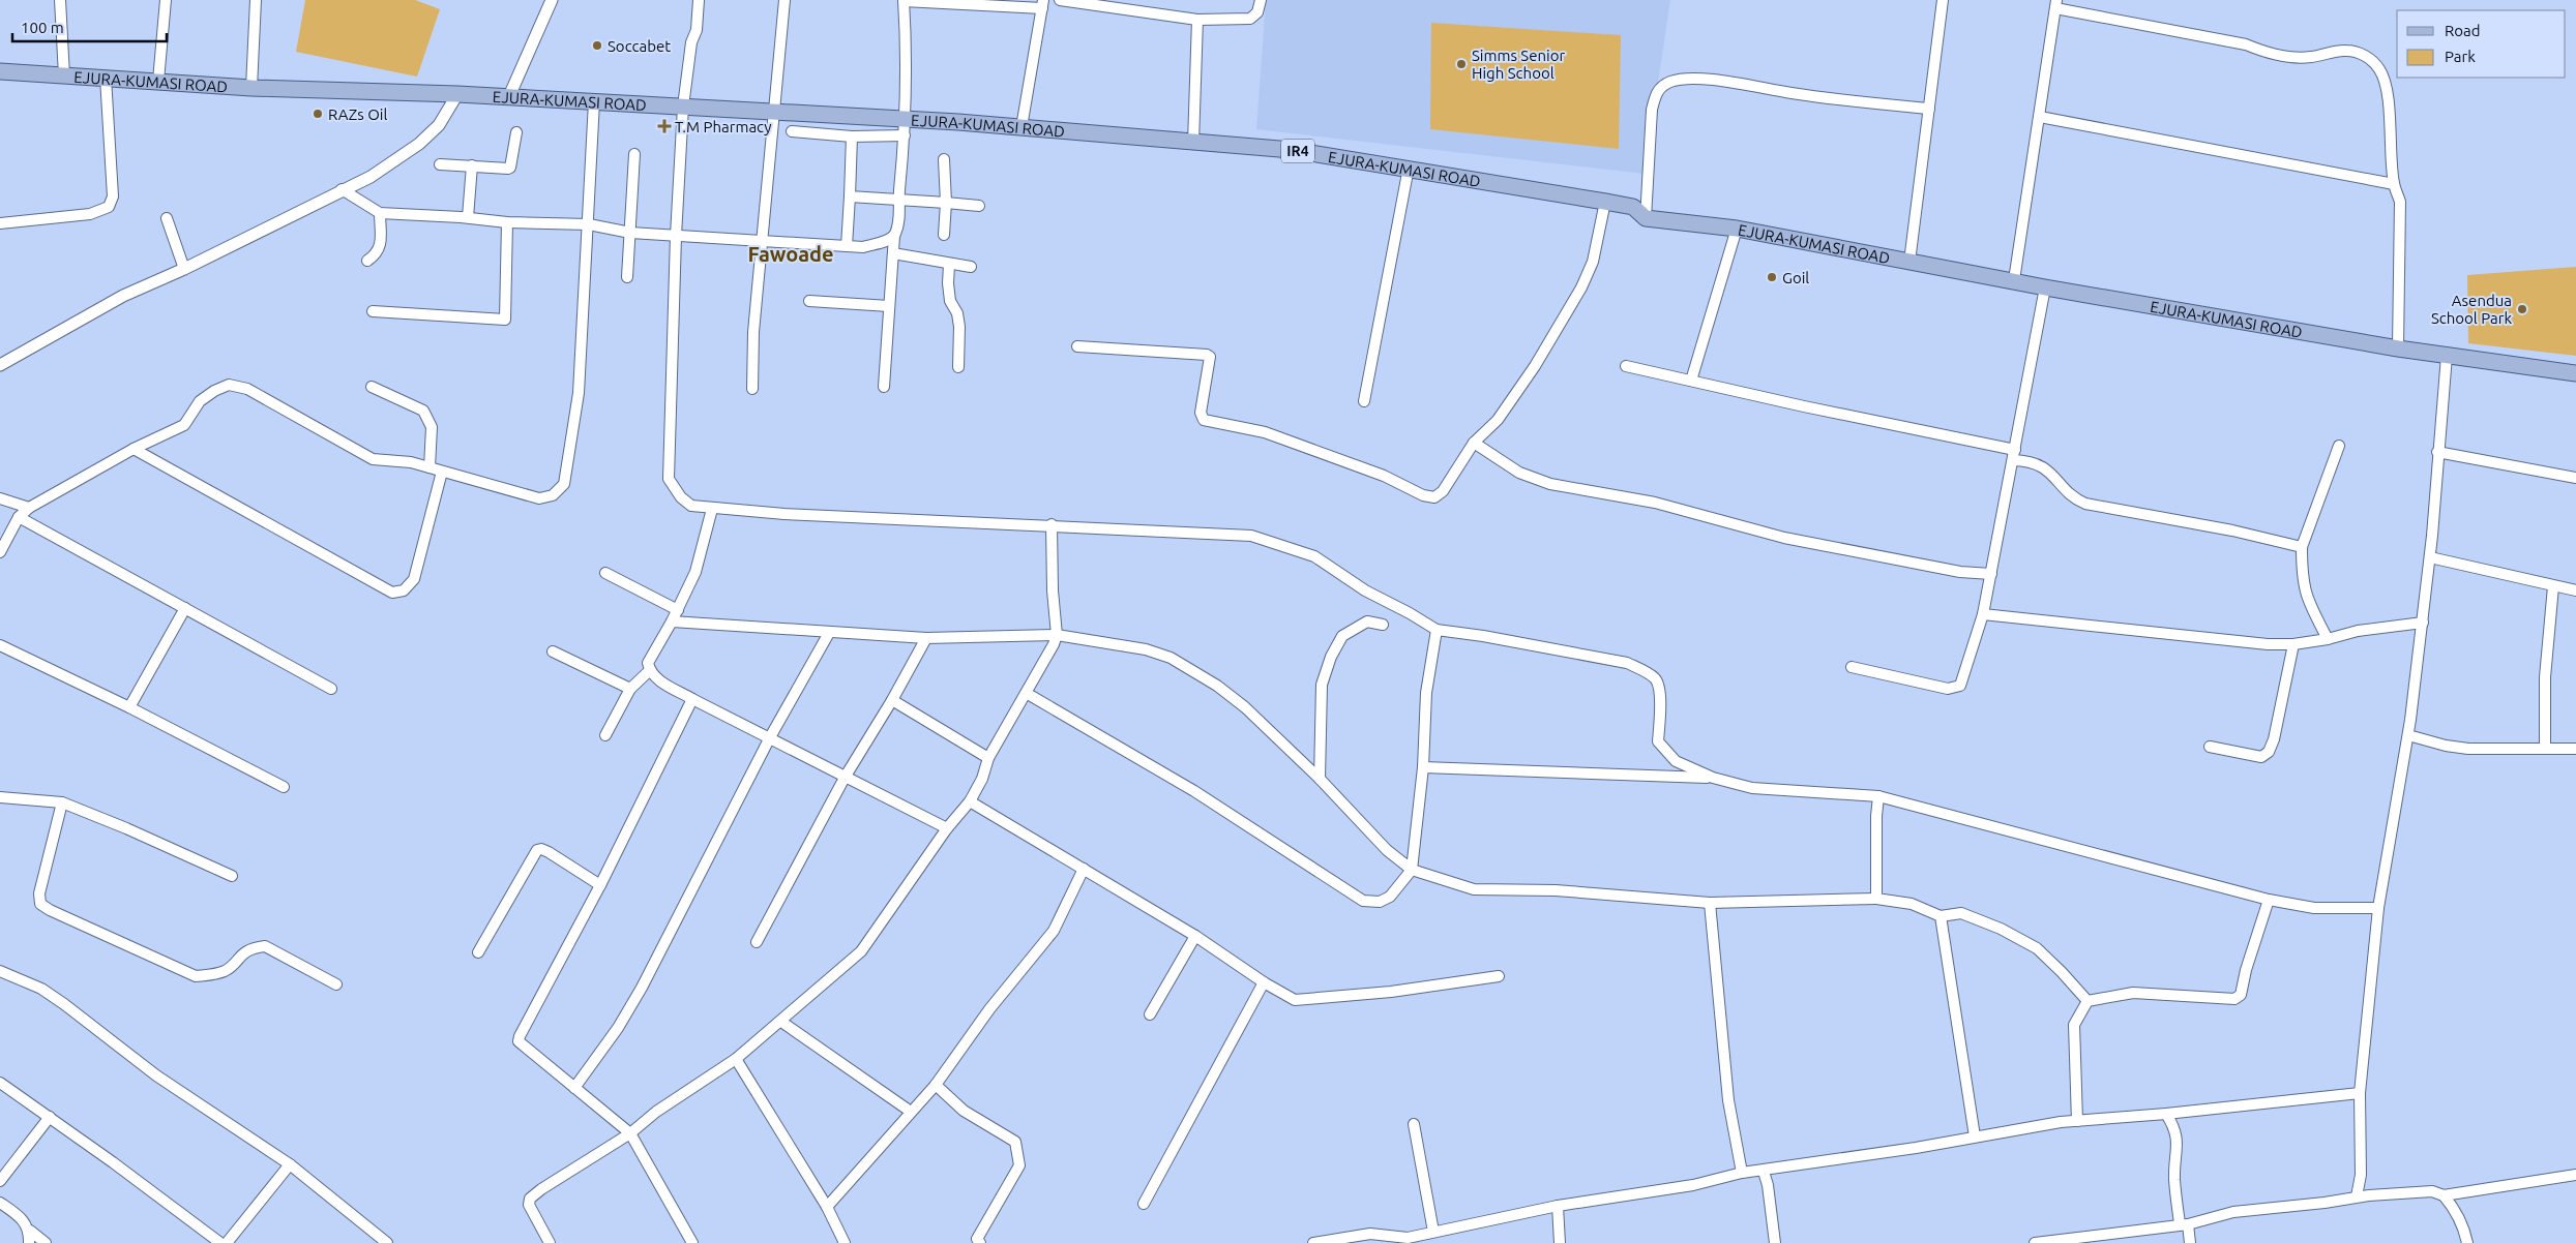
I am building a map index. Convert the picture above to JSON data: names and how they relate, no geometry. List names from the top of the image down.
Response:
{
  "streets": {
    "main road": ["EJURA-KUMASI ROAD", "IR4"]
  },
  "districts": ["Fawoade"],
  "places": {
    "other": [
      "Soccabet",
      "Simms Senior High School",
      "RAZs Oil",
      "Goil",
      "Asendua School Park"
    ],
    "health": ["T.M Pharmacy"]
  },
  "legend": ["Road", "Park"],
  "scale_bar": "100 m"
}
